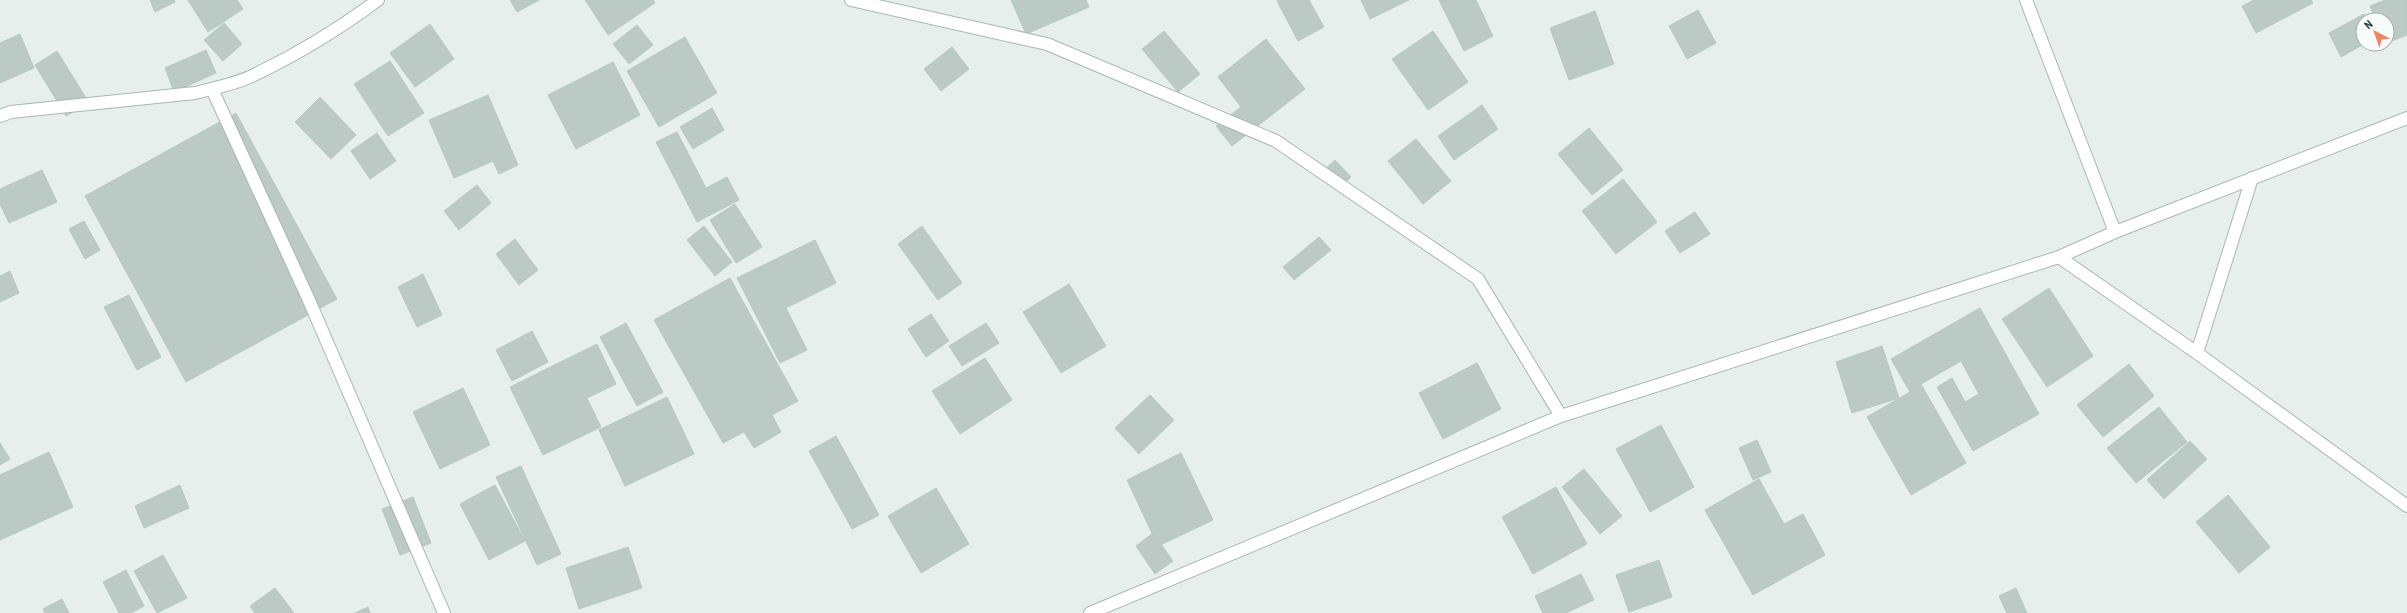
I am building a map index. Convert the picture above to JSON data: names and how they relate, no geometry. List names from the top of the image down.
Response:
{
  "north": "top left"
}
